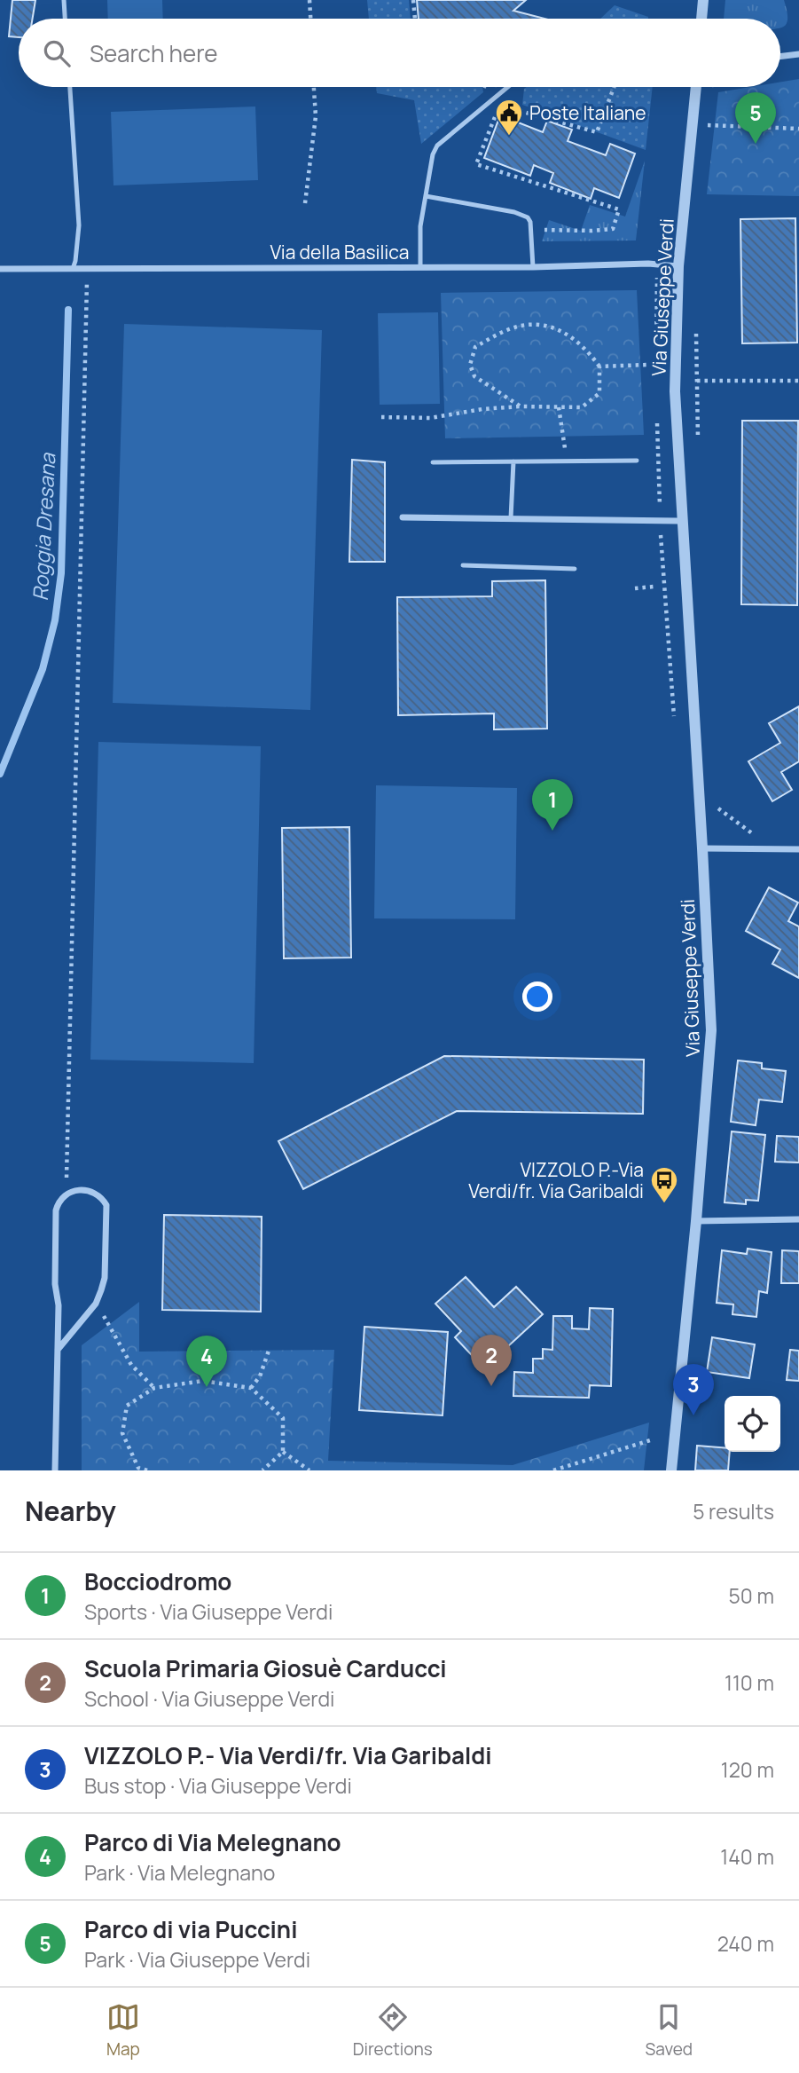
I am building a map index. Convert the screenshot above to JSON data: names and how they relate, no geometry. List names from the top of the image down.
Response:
{
  "streets": {
    "street": ["Via della Basilica", "Via Giuseppe Verdi"]
  },
  "crossings": [
    ["Via della Basilica", "Via Giuseppe Verdi"]
  ],
  "water": ["Roggia Dresana"],
  "places": {
    "public building": ["Poste Italiane"],
    "bus stop": ["VIZZOLO P.-Via Verdi/fr. Via Garibaldi"]
  },
  "page": {
    "search": "Search here",
    "pins": [
      "5",
      "1",
      "2",
      "4",
      "3"
    ],
    "heading": ["Nearby", "5 results"],
    "list": [
      {
        "mark": "1",
        "name": "Bocciodromo",
        "note": "Sports · Via Giuseppe Verdi",
        "value": "50 m"
      },
      {
        "mark": "2",
        "name": "Scuola Primaria Giosuè Carducci",
        "note": "School · Via Giuseppe Verdi",
        "value": "110 m"
      },
      {
        "mark": "3",
        "name": "VIZZOLO P.- Via Verdi/fr. Via Garibaldi",
        "note": "Bus stop · Via Giuseppe Verdi",
        "value": "120 m"
      },
      {
        "mark": "4",
        "name": "Parco di Via Melegnano",
        "note": "Park · Via Melegnano",
        "value": "140 m"
      },
      {
        "mark": "5",
        "name": "Parco di via Puccini",
        "note": "Park · Via Giuseppe Verdi",
        "value": "240 m"
      }
    ],
    "nav": ["Map", "Directions", "Saved"]
  }
}
